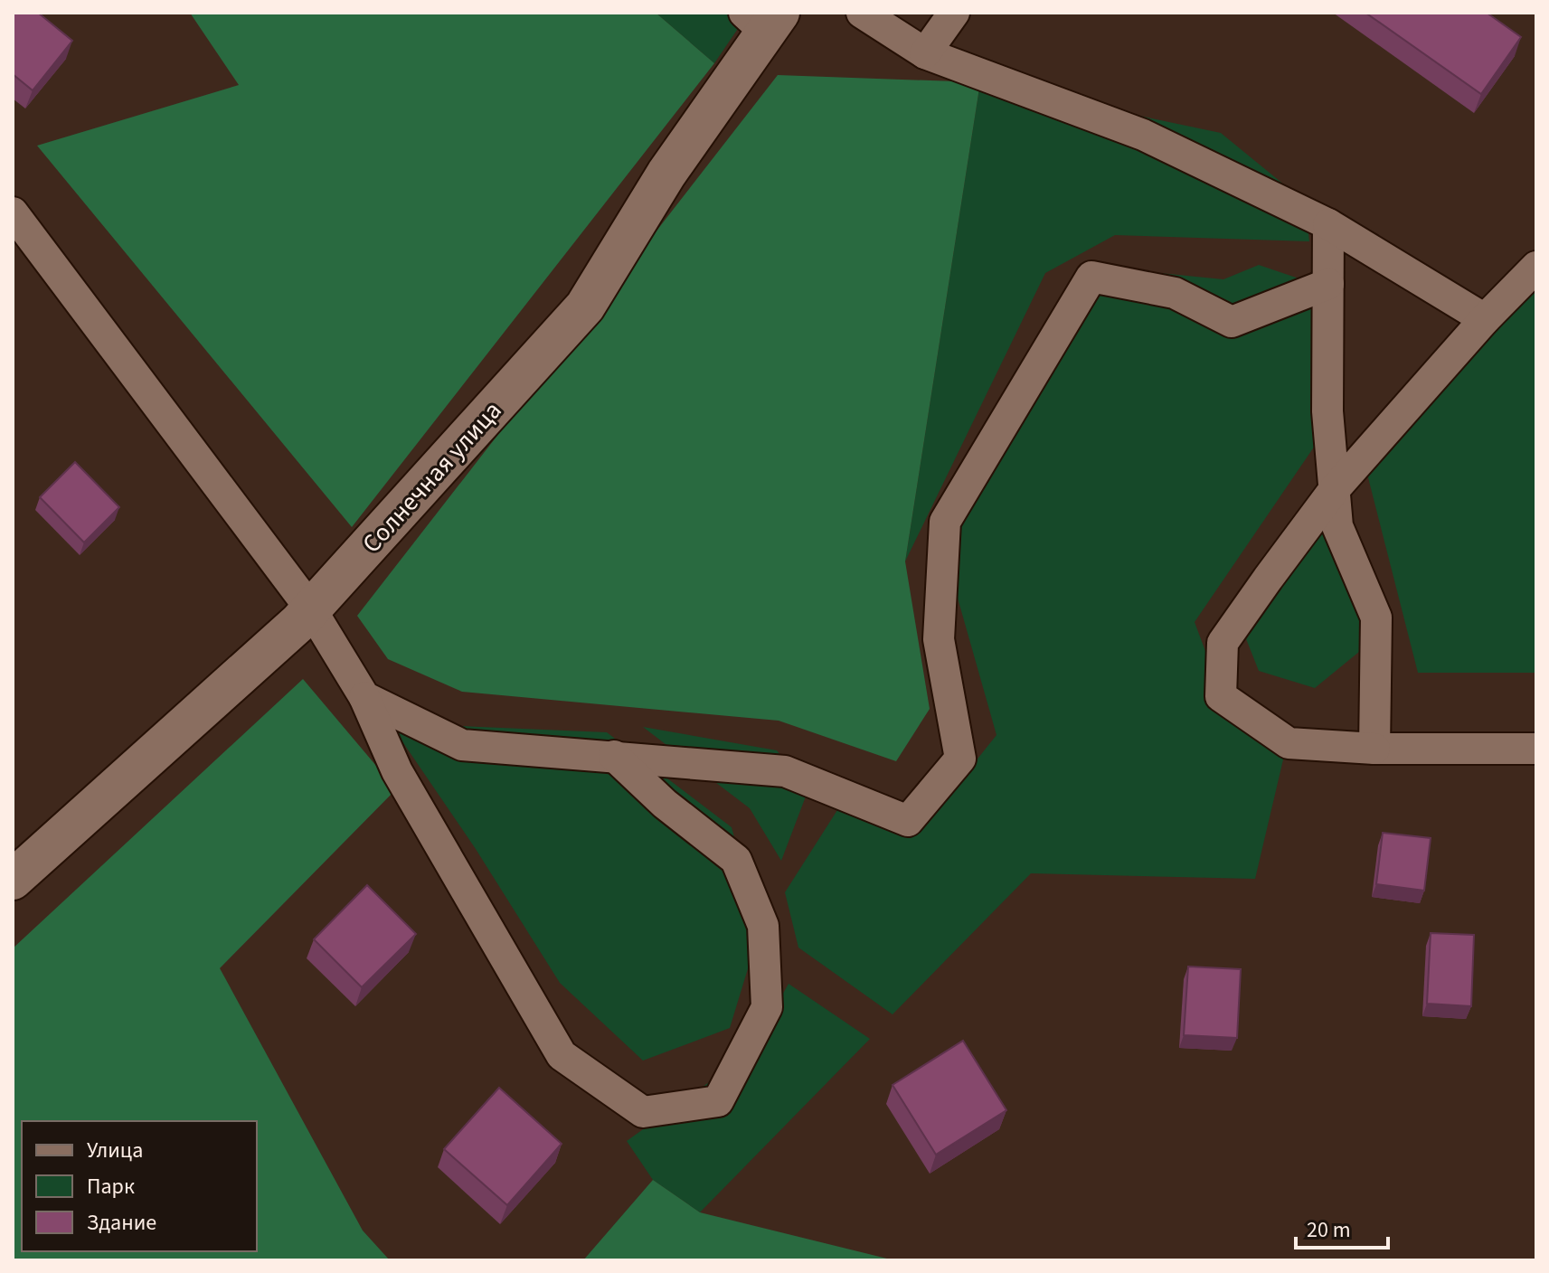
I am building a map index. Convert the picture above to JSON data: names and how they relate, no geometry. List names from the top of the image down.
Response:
{
  "streets": {
    "street": ["Солнечная улица"]
  },
  "legend": ["Улица", "Парк", "Здание"],
  "scale_bar": "20 m"
}
